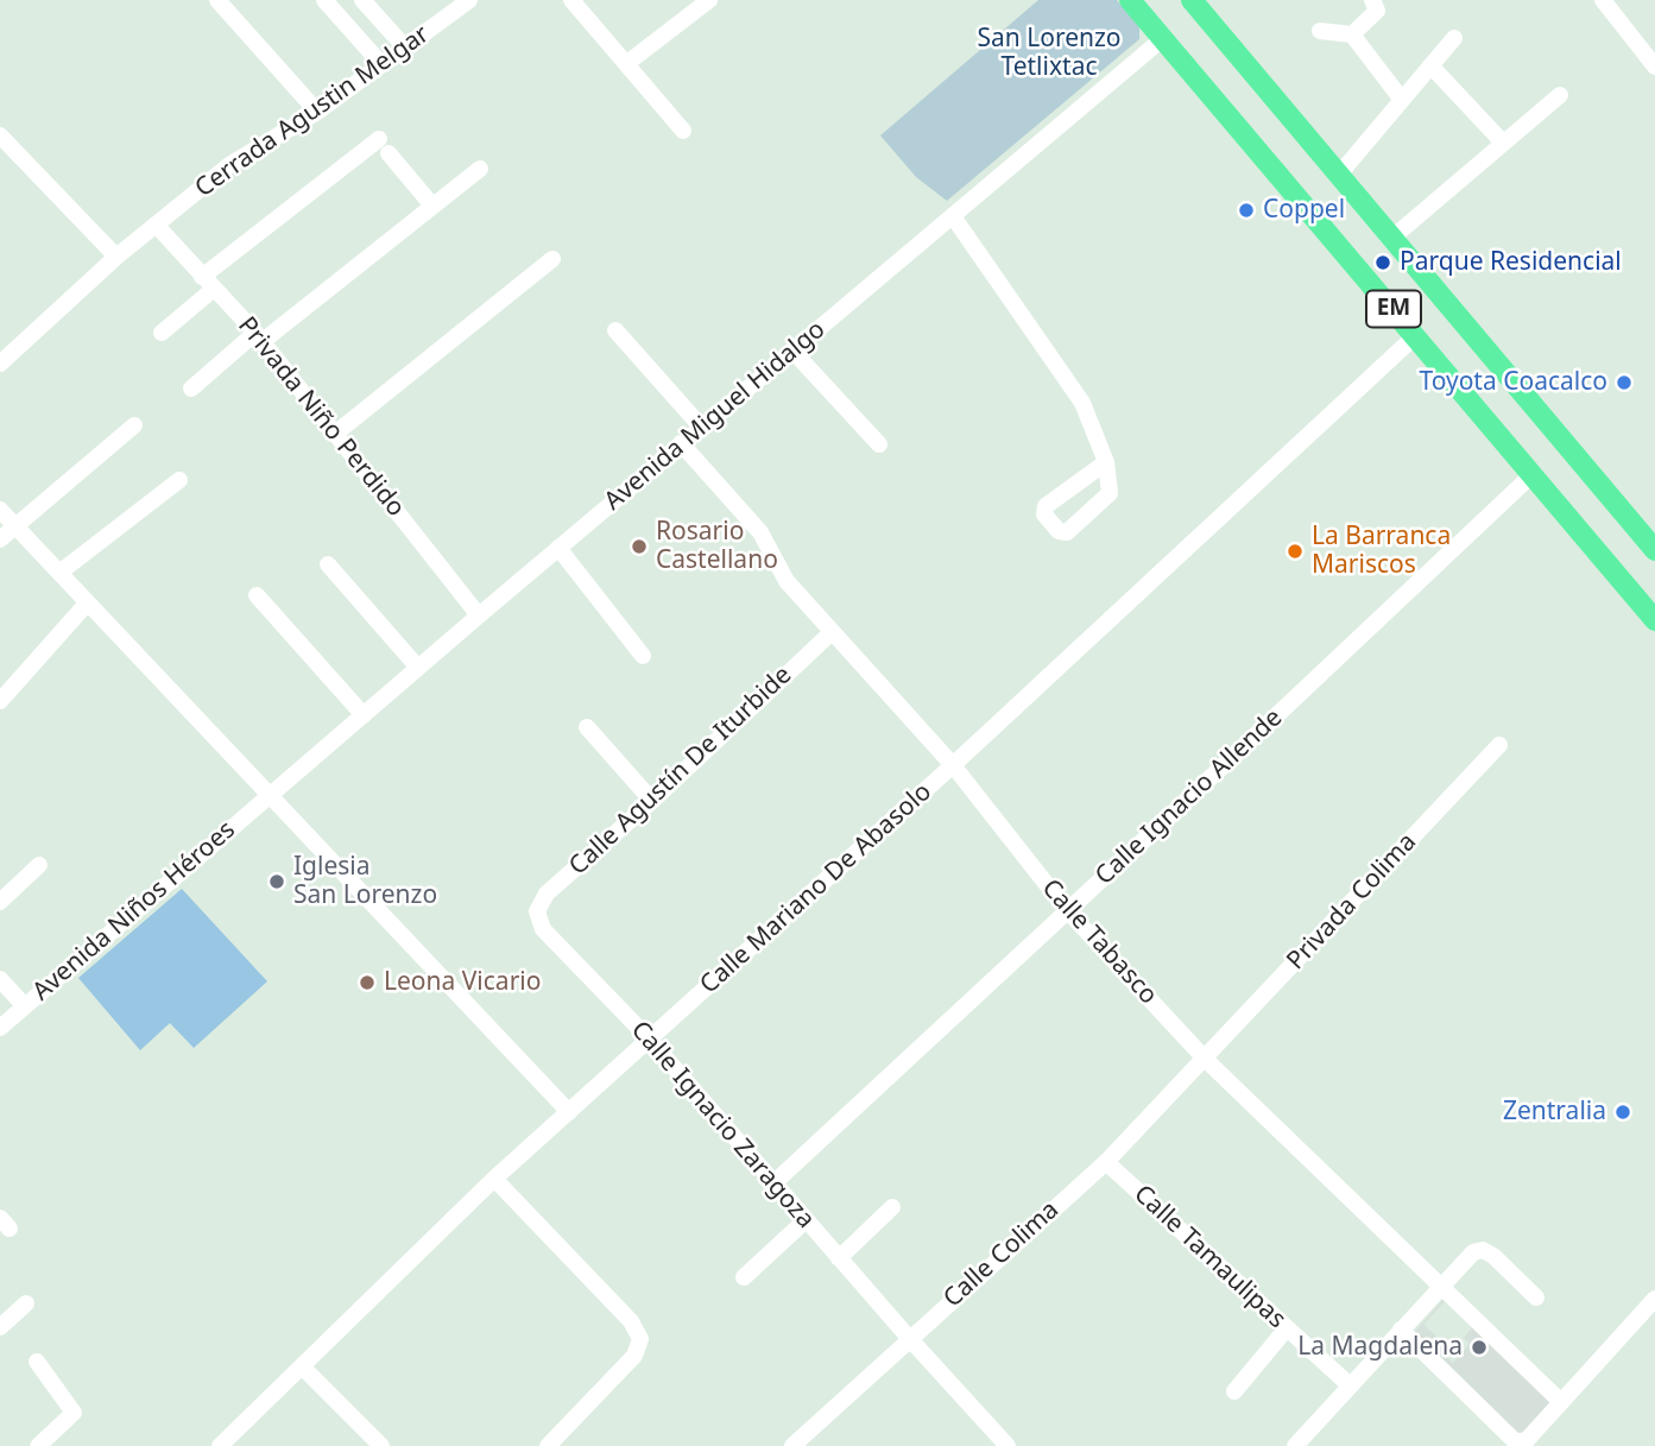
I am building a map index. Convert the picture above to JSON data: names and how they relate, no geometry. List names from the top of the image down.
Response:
{
  "streets": {
    "main road": ["EM"],
    "street": [
      "Cerrada Agustin Melgar",
      "Avenida Miguel Hidalgo",
      "Privada Niño Perdido",
      "Calle Agustín De Iturbide",
      "Calle Ignacio Allende",
      "Calle Mariano De Abasolo",
      "Privada Colima",
      "Avenida Niños Héroes",
      "Calle Tabasco",
      "Calle Ignacio Zaragoza",
      "Calle Colima",
      "Calle Tamaulipas"
    ]
  },
  "crossings": [
    ["Cerrada Agustin Melgar", "Privada Niño Perdido"],
    ["EM", "Avenida Miguel Hidalgo"],
    ["EM", "Calle Ignacio Allende"],
    ["EM", "Calle Mariano De Abasolo"],
    ["Avenida Miguel Hidalgo", "Privada Niño Perdido"],
    ["Avenida Miguel Hidalgo", "Avenida Niños Héroes"],
    ["Avenida Miguel Hidalgo", "Calle Tabasco"],
    ["Calle Agustín De Iturbide", "Calle Tabasco"],
    ["Calle Agustín De Iturbide", "Calle Ignacio Zaragoza"],
    ["Calle Ignacio Allende", "Calle Tabasco"],
    ["Calle Ignacio Allende", "Calle Ignacio Zaragoza"],
    ["Calle Mariano De Abasolo", "Calle Tabasco"],
    ["Calle Mariano De Abasolo", "Calle Ignacio Zaragoza"],
    ["Privada Colima", "Calle Tabasco"],
    ["Privada Colima", "Calle Colima"],
    ["Calle Tabasco", "Calle Colima"],
    ["Calle Ignacio Zaragoza", "Calle Colima"],
    ["Calle Colima", "Calle Tamaulipas"]
  ],
  "parks": ["San Lorenzo Tetlixtac"],
  "places": [
    "Coppel",
    "Parque Residencial",
    "Toyota Coacalco",
    "Rosario Castellano",
    "La Barranca Mariscos",
    "Iglesia San Lorenzo",
    "Leona Vicario",
    "Zentralia",
    "La Magdalena"
  ]
}
